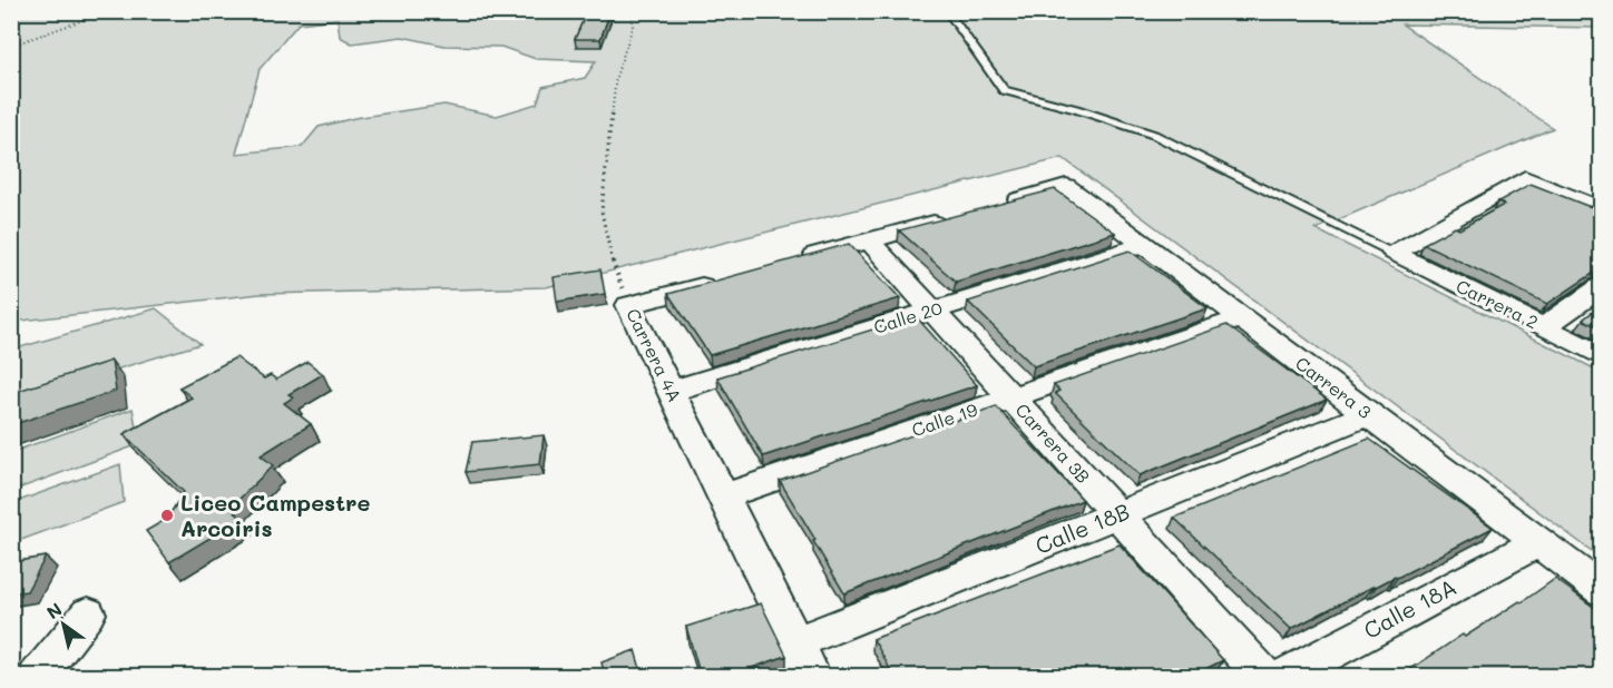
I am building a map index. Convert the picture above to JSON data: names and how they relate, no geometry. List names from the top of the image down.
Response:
{
  "streets": {
    "street": [
      "Carrera 2",
      "Calle 20",
      "Carrera 4A",
      "Carrera 3",
      "Calle 19",
      "Carrera 3B",
      "Calle 18B",
      "Calle 18A"
    ]
  },
  "crossings": [
    ["Calle 20", "Carrera 4A"],
    ["Calle 20", "Carrera 3"],
    ["Calle 20", "Carrera 3B"],
    ["Carrera 4A", "Calle 19"],
    ["Carrera 4A", "Calle 18B"],
    ["Carrera 3", "Calle 19"],
    ["Carrera 3", "Calle 18B"],
    ["Carrera 3", "Calle 18A"],
    ["Calle 19", "Carrera 3B"],
    ["Carrera 3B", "Calle 18B"]
  ],
  "places": ["Liceo Campestre Arcoiris"],
  "north": "top left"
}
